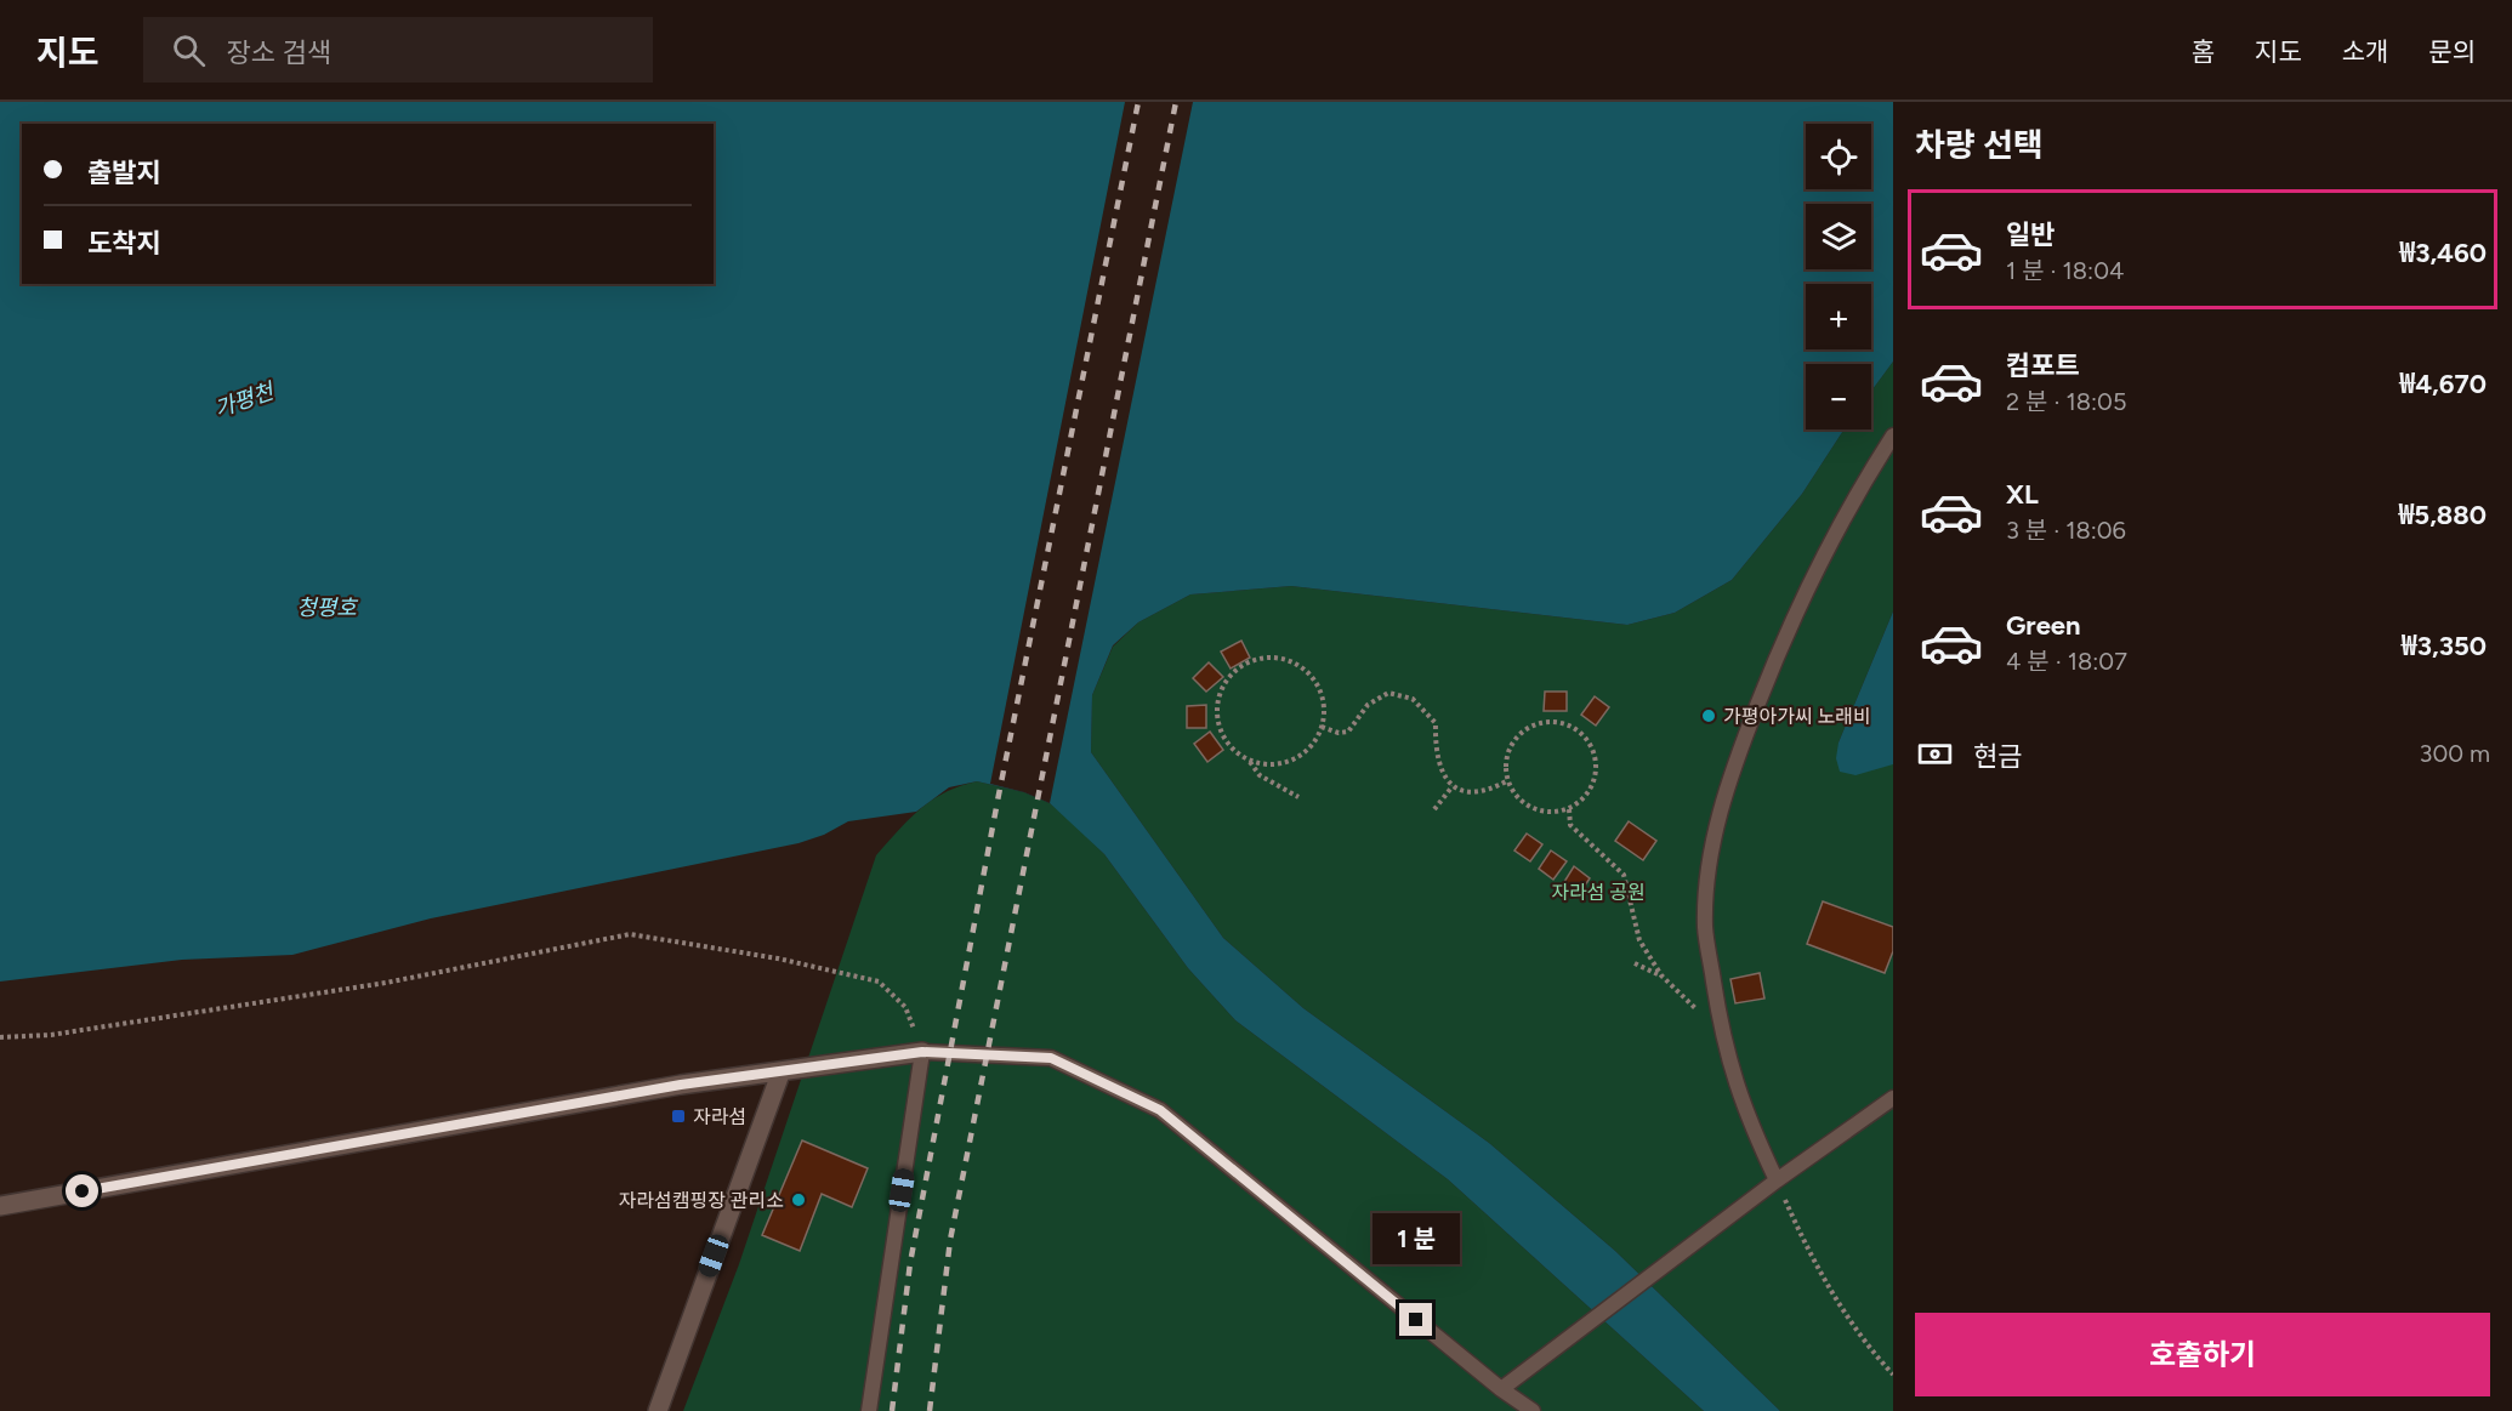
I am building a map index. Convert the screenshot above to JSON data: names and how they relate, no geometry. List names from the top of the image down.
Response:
{
  "water": ["가평천", "청평호"],
  "parks": ["자라섬 공원"],
  "places": {
    "other": ["가평아가씨 노래비", "자라섬캠핑장 관리소"],
    "transit": ["자라섬"]
  },
  "page": {
    "header": "지도",
    "search": "장소 검색",
    "nav": [
      "홈",
      "지도",
      "소개",
      "문의"
    ],
    "heading": "차량 선택",
    "map_buttons": ["+", "−"],
    "banner": ["출발지", "도착지"],
    "list": [
      {
        "name": "일반",
        "note": "1 분 · 18:04",
        "value": "₩3,460"
      },
      {
        "name": "컴포트",
        "note": "2 분 · 18:05",
        "value": "₩4,670"
      },
      {
        "name": "XL",
        "note": "3 분 · 18:06",
        "value": "₩5,880"
      },
      {
        "name": "Green",
        "note": "4 분 · 18:07",
        "value": "₩3,350"
      }
    ],
    "pay": ["현금", "300 m"],
    "bubble": "1 분",
    "buttons": "호출하기"
  }
}
